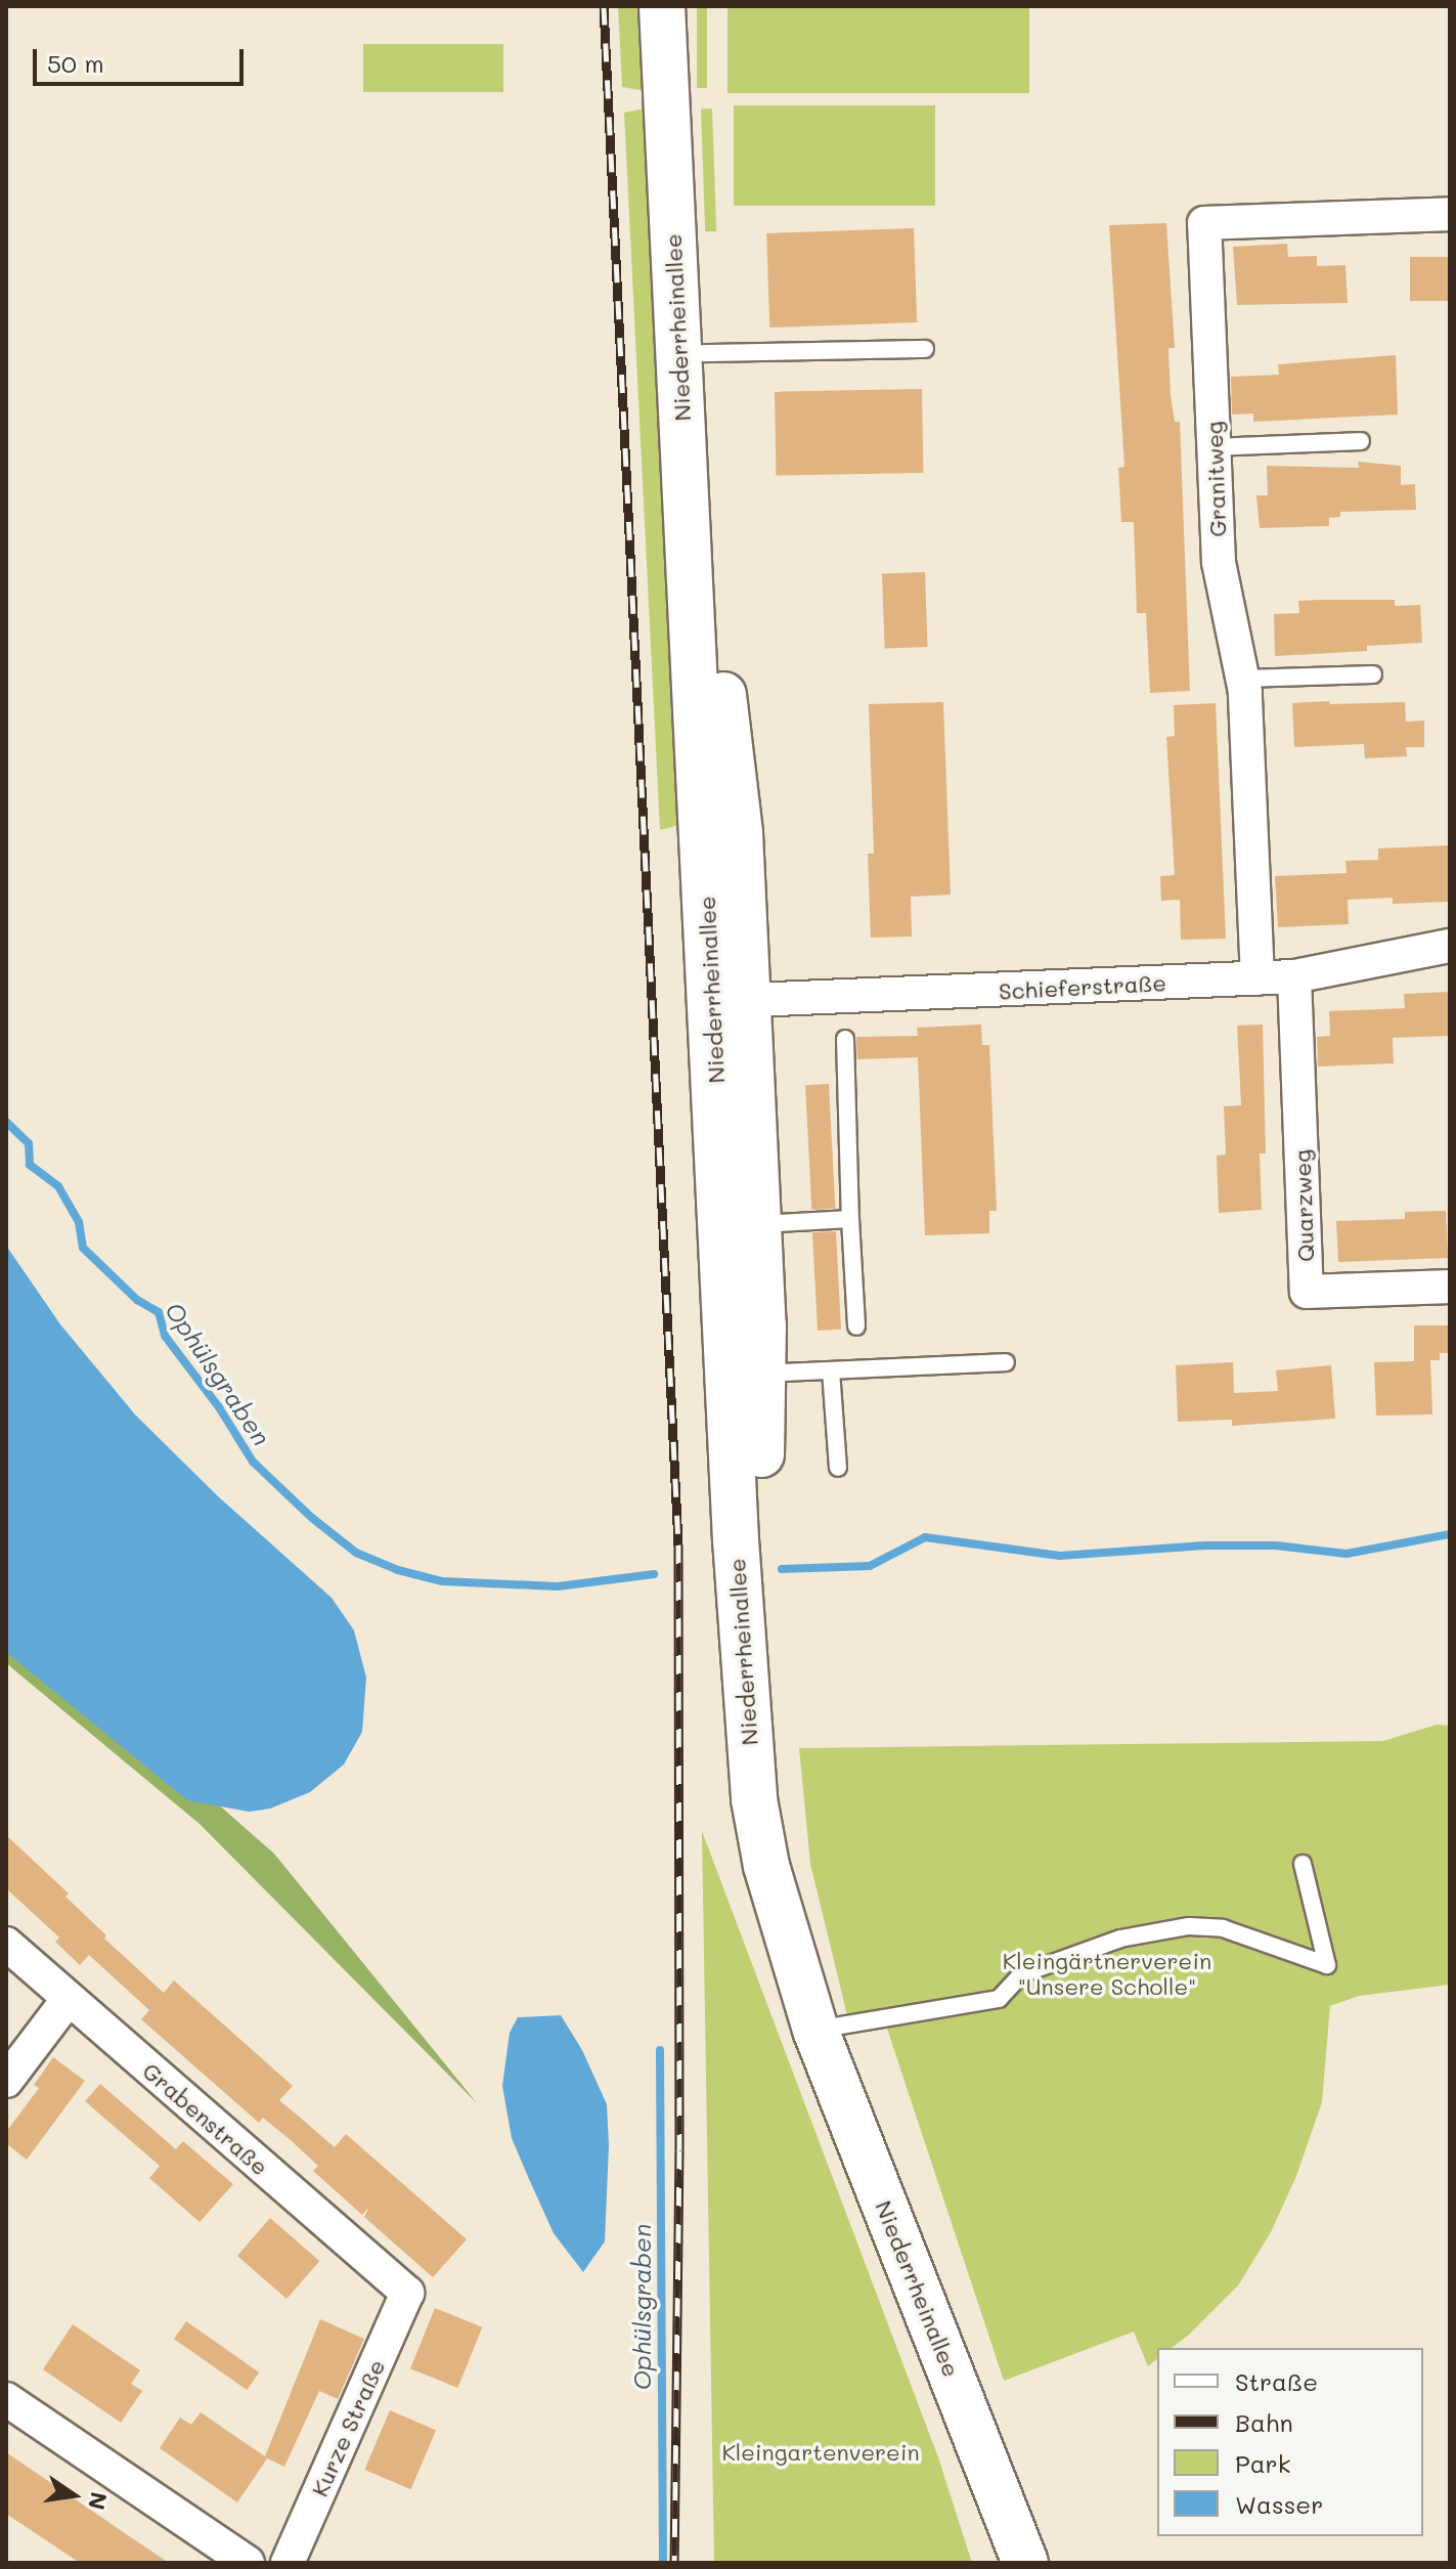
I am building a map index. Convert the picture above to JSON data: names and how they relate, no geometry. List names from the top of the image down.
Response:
{
  "streets": {
    "main road": ["Niederrheinallee"],
    "street": [
      "Granitweg",
      "Schieferstraße",
      "Quarzweg",
      "Grabenstraße",
      "Kurze Straße"
    ]
  },
  "crossings": [
    ["Niederrheinallee", "Schieferstraße"],
    ["Granitweg", "Schieferstraße"],
    ["Schieferstraße", "Quarzweg"],
    ["Grabenstraße", "Kurze Straße"]
  ],
  "water": ["Ophülsgraben"],
  "parks": ["Kleingärtnerverein \"Unsere Scholle\"", "Kleingartenverein"],
  "legend": [
    "Straße",
    "Bahn",
    "Park",
    "Wasser"
  ],
  "scale_bar": "50 m",
  "north": "right"
}
